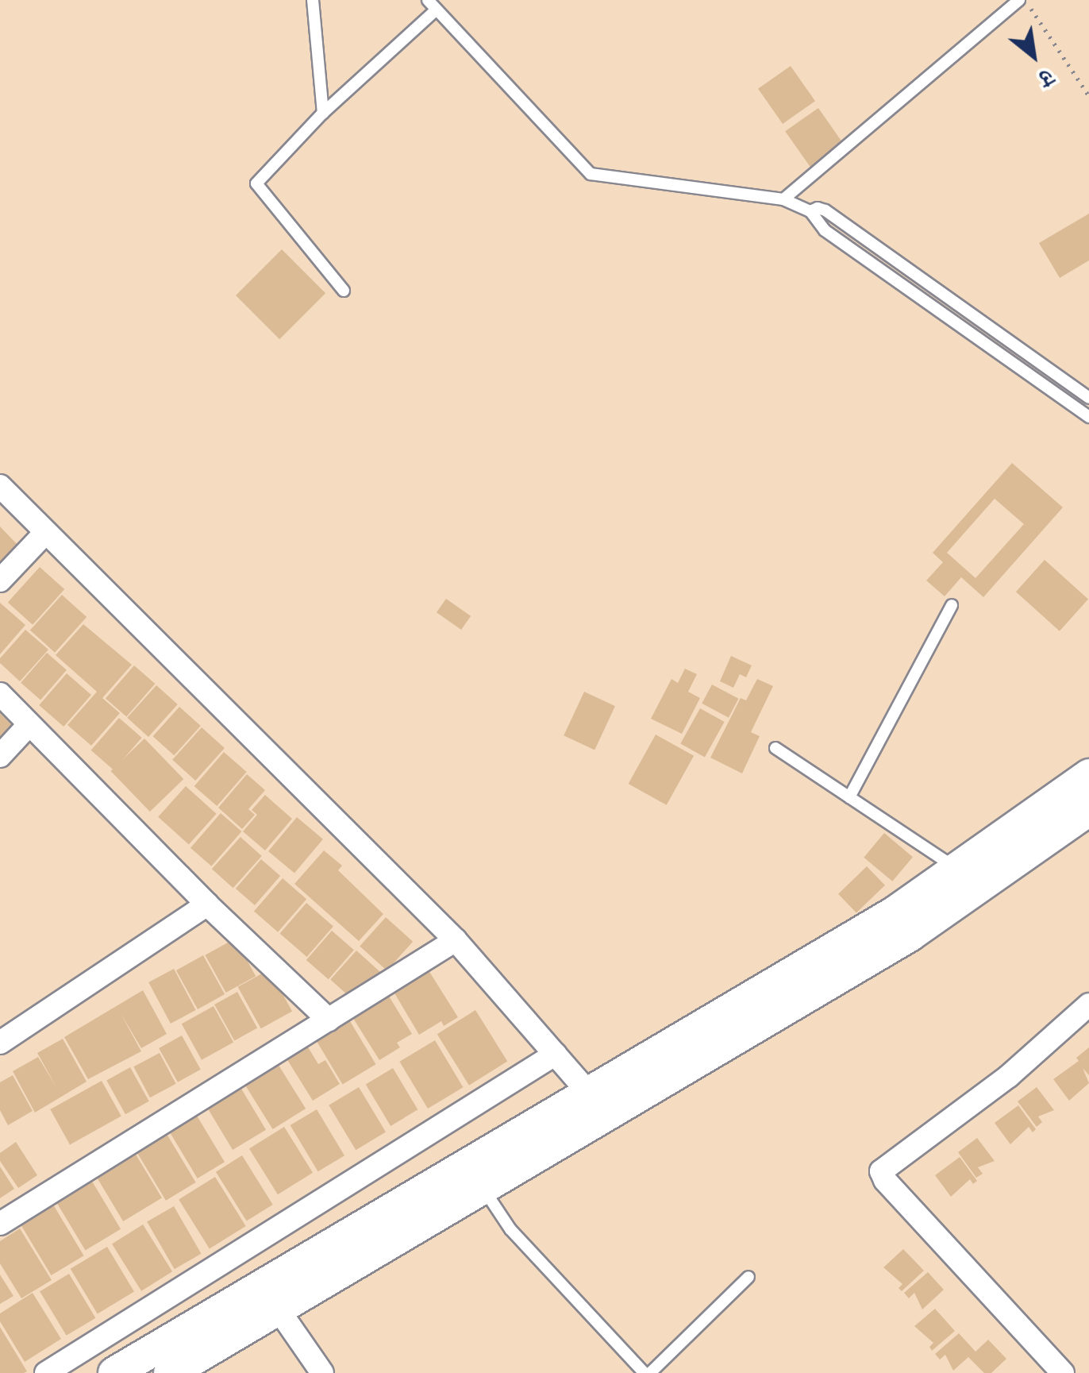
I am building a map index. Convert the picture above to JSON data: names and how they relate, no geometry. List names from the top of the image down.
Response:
{
  "north": "bottom right"
}
